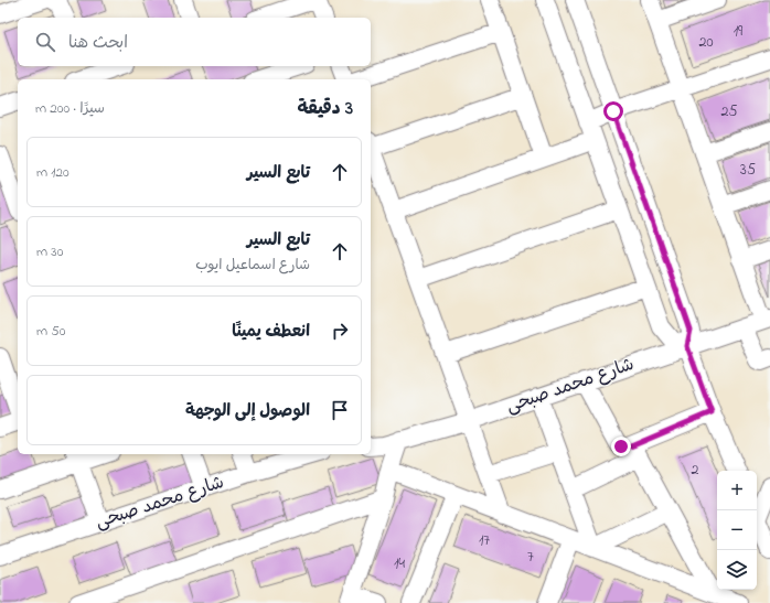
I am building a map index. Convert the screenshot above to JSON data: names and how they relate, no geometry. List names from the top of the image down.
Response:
{
  "streets": {
    "street": ["شارع محمد صبحى"]
  },
  "house_numbers": [
    "19",
    "20",
    "25",
    "35",
    "2",
    "17",
    "7",
    "14"
  ],
  "page": {
    "search": "ابحث هنا",
    "heading": ["3 دقيقة", "سيرًا · 200 m"],
    "list": [
      ["تابع السير", "120 m"],
      ["تابع السير", "شارع اسماعيل ايوب", "30 m"],
      ["انعطف يمينًا", "50 m"],
      "الوصول إلى الوجهة"
    ],
    "map_buttons": ["+", "−"]
  }
}
